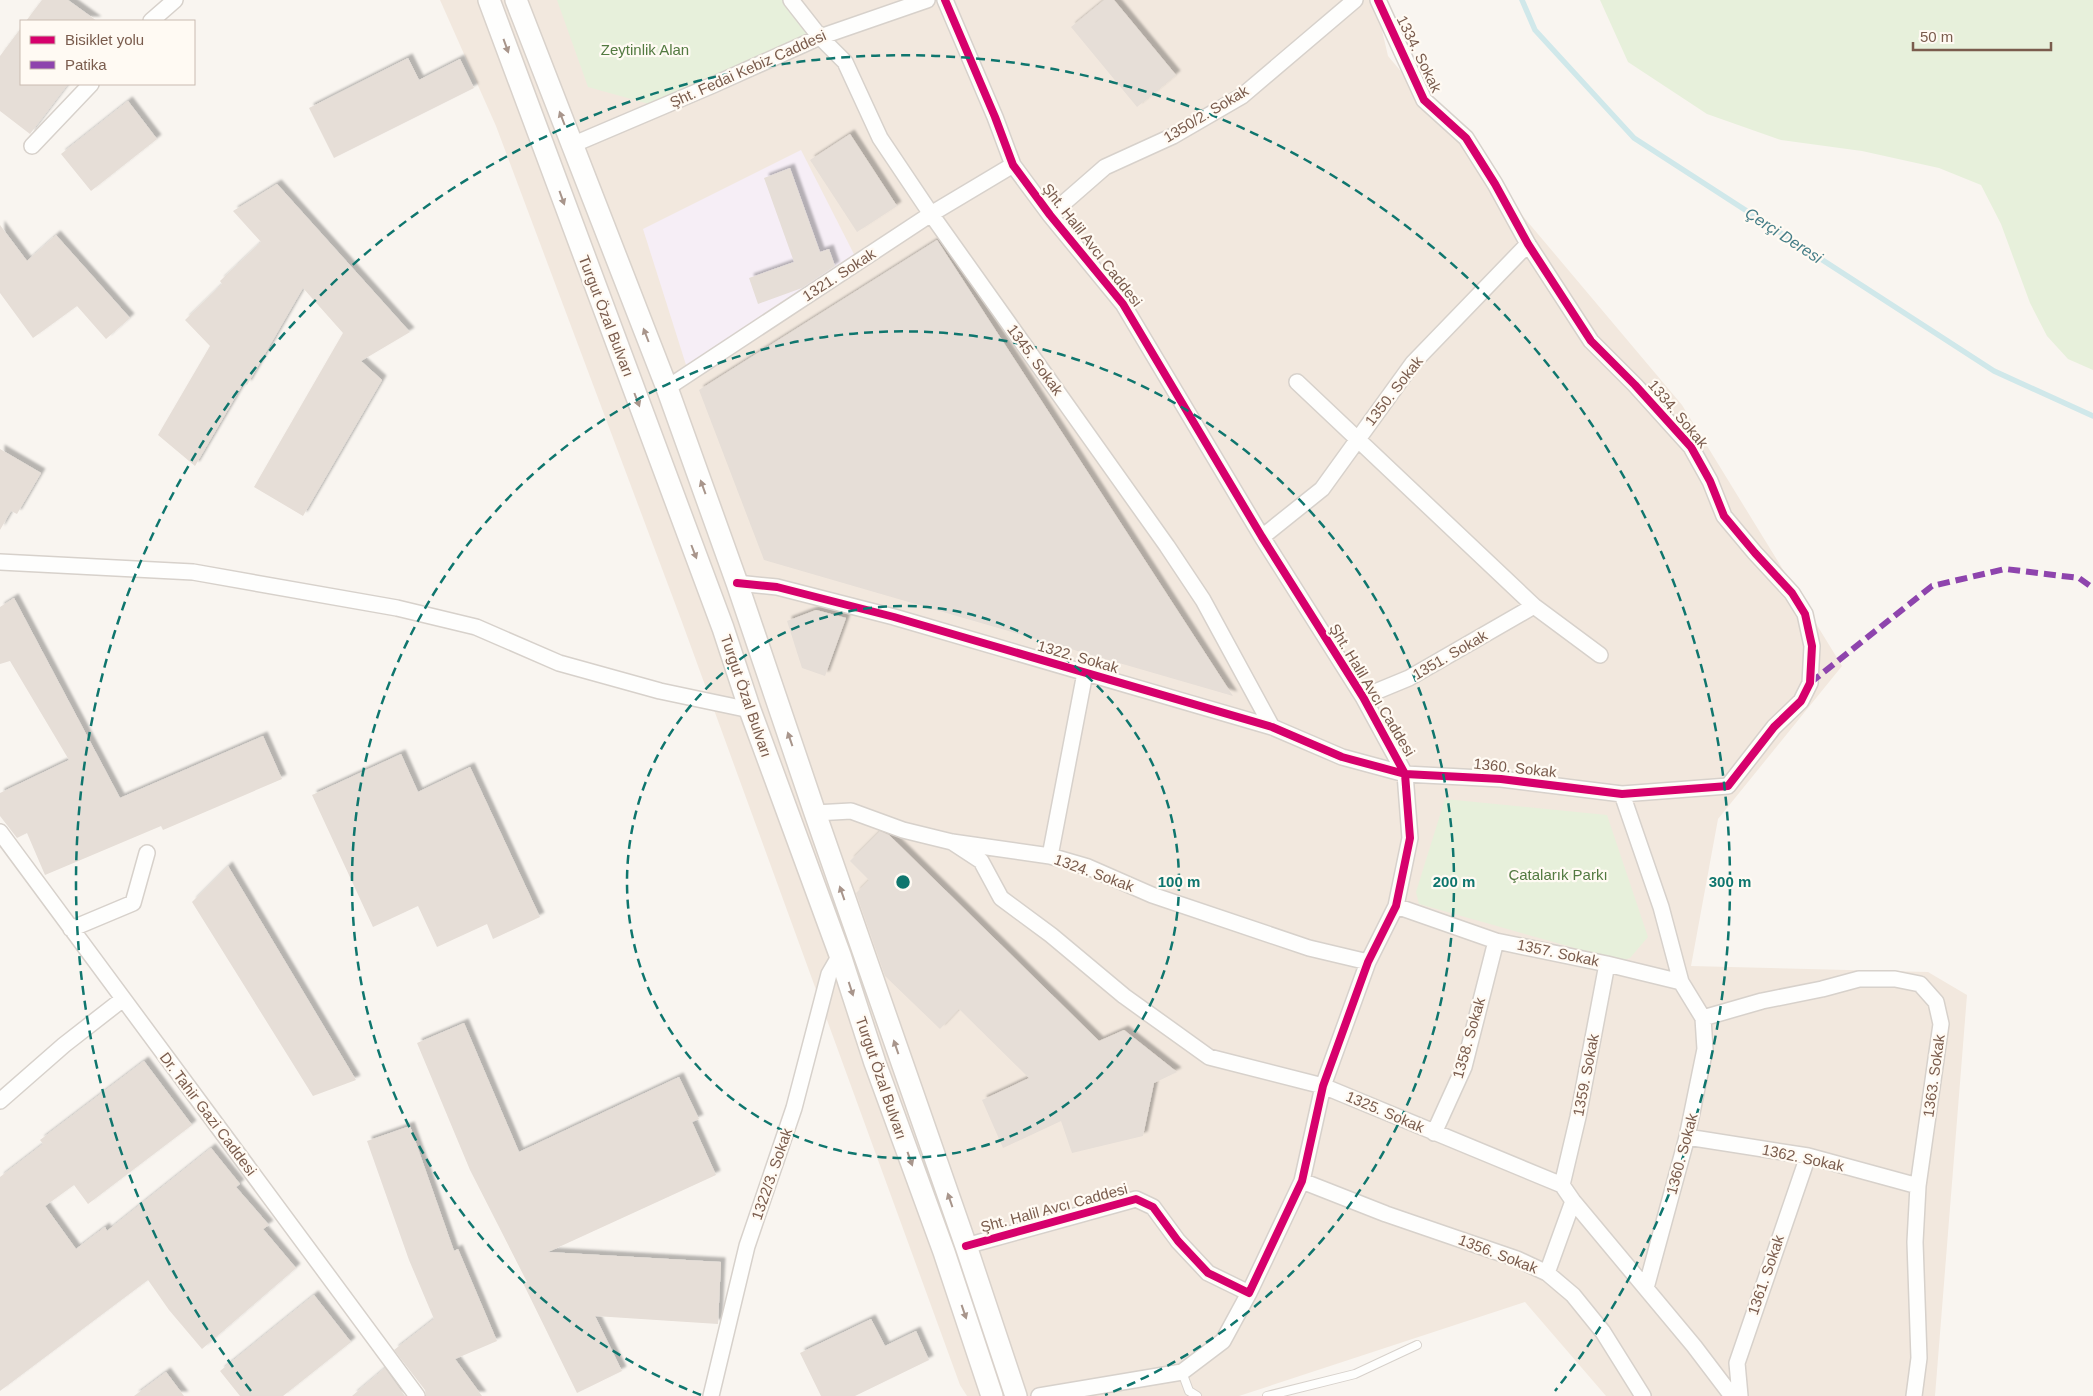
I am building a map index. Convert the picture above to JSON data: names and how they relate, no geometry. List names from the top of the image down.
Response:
{
  "streets": {
    "main road": ["Turgut Özal Bulvarı"],
    "street": [
      "1334. Sokak",
      "Şht. Fedai Kebiz Caddesi",
      "1350/2. Sokak",
      "Şht. Halil Avcı Caddesi",
      "1321. Sokak",
      "1345. Sokak",
      "1350. Sokak",
      "1351. Sokak",
      "1322. Sokak",
      "1360. Sokak",
      "1324. Sokak",
      "1357. Sokak",
      "1358. Sokak",
      "1359. Sokak",
      "1363. Sokak",
      "1325. Sokak",
      "Dr. Tahir Gazi Caddesi",
      "1362. Sokak",
      "1322/3. Sokak",
      "1356. Sokak",
      "1361. Sokak"
    ]
  },
  "crossings": [
    ["1334. Sokak", "1350. Sokak"],
    ["1334. Sokak", "1360. Sokak"],
    ["Şht. Fedai Kebiz Caddesi", "Turgut Özal Bulvarı"],
    ["Şht. Fedai Kebiz Caddesi", "1345. Sokak"],
    ["1350/2. Sokak", "Şht. Halil Avcı Caddesi"],
    ["Şht. Halil Avcı Caddesi", "1321. Sokak"],
    ["Şht. Halil Avcı Caddesi", "Turgut Özal Bulvarı"],
    ["Şht. Halil Avcı Caddesi", "1350. Sokak"],
    ["Şht. Halil Avcı Caddesi", "1351. Sokak"],
    ["Şht. Halil Avcı Caddesi", "1322. Sokak"],
    ["Şht. Halil Avcı Caddesi", "1360. Sokak"],
    ["Şht. Halil Avcı Caddesi", "1324. Sokak"],
    ["Şht. Halil Avcı Caddesi", "1357. Sokak"],
    ["Şht. Halil Avcı Caddesi", "1325. Sokak"],
    ["Şht. Halil Avcı Caddesi", "1356. Sokak"],
    ["1321. Sokak", "Turgut Özal Bulvarı"],
    ["1321. Sokak", "1345. Sokak"],
    ["Turgut Özal Bulvarı", "1322. Sokak"],
    ["Turgut Özal Bulvarı", "1324. Sokak"],
    ["Turgut Özal Bulvarı", "1322/3. Sokak"],
    ["1345. Sokak", "1322. Sokak"],
    ["1322. Sokak", "1360. Sokak"],
    ["1360. Sokak", "1363. Sokak"],
    ["1360. Sokak", "1362. Sokak"],
    ["1324. Sokak", "1325. Sokak"],
    ["1357. Sokak", "1358. Sokak"],
    ["1357. Sokak", "1359. Sokak"],
    ["1358. Sokak", "1325. Sokak"],
    ["1359. Sokak", "1325. Sokak"],
    ["1363. Sokak", "1362. Sokak"],
    ["1362. Sokak", "1361. Sokak"]
  ],
  "water": ["Çerçi Deresi"],
  "parks": ["Zeytinlik Alan", "Çatalarık Parkı"],
  "legend": ["Bisiklet yolu", "Patika"],
  "scale_bar": "50 m",
  "rings": ["100 m", "200 m", "300 m"]
}
